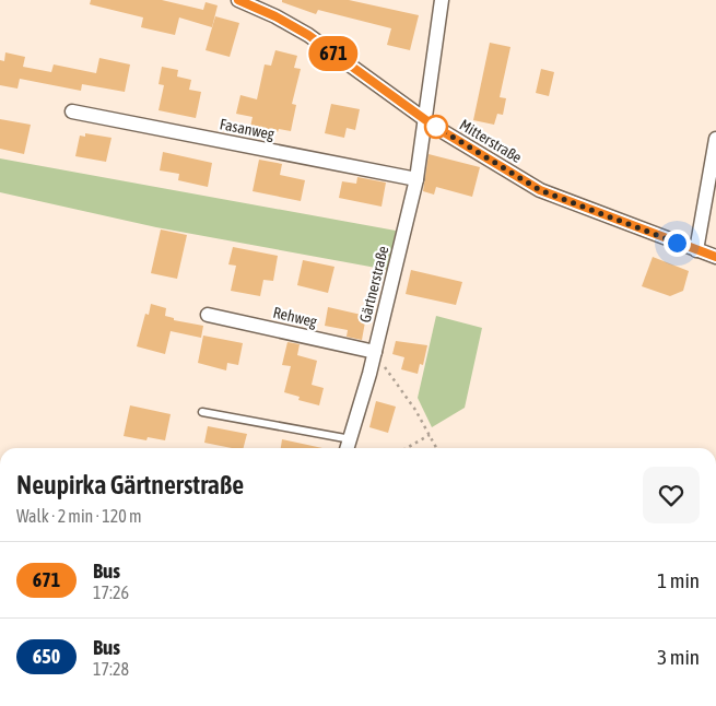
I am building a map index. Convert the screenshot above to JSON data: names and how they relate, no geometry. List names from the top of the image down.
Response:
{
  "streets": {
    "street": [
      "Fasanweg",
      "Mitterstraße",
      "Gärtnerstraße",
      "Rehweg"
    ]
  },
  "crossings": [
    ["Fasanweg", "Gärtnerstraße"],
    ["Mitterstraße", "Gärtnerstraße"],
    ["Gärtnerstraße", "Rehweg"]
  ],
  "lines": ["bus line 671"],
  "page": {
    "on_map": "671",
    "heading": ["Neupirka Gärtnerstraße", "Walk · 2 min · 120 m"],
    "list": [
      {
        "mark": "671",
        "name": "Bus",
        "note": "17:26",
        "value": "1 min"
      },
      {
        "mark": "650",
        "name": "Bus",
        "note": "17:28",
        "value": "3 min"
      }
    ]
  }
}
